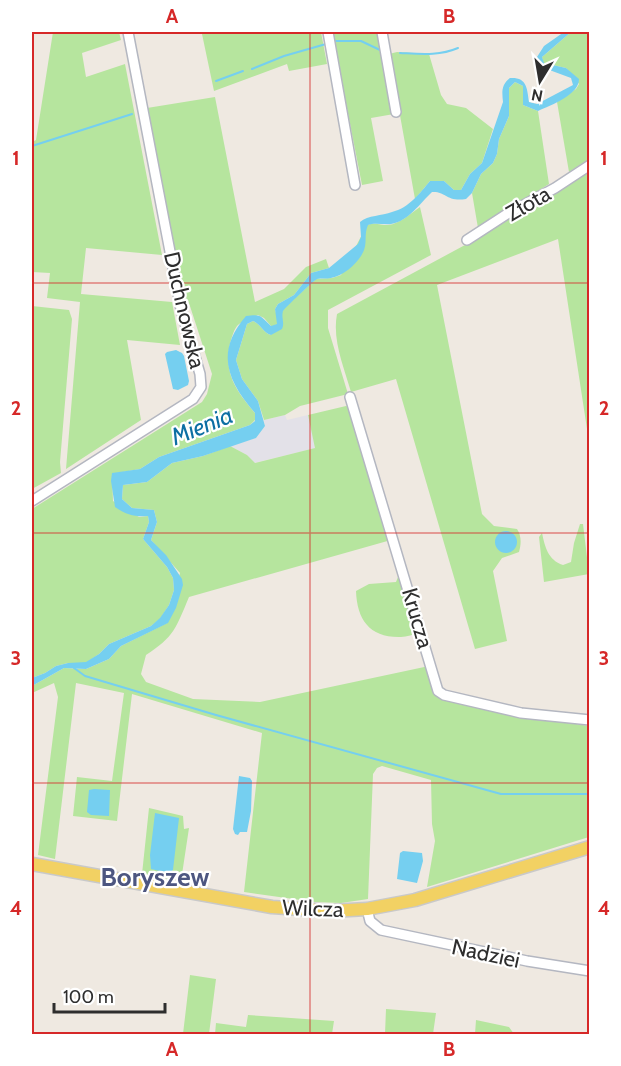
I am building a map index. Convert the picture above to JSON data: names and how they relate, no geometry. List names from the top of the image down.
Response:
{
  "streets": {
    "main road": ["Wilcza"],
    "street": [
      "Złota",
      "Duchnowska",
      "Krucza",
      "Nadziei"
    ]
  },
  "crossings": [
    ["Wilcza", "Nadziei"]
  ],
  "districts": ["Boryszew"],
  "water": ["Mienia"],
  "scale_bar": "100 m",
  "north": "bottom",
  "grid": {
    "columns": ["A", "B"],
    "rows": [
      "1",
      "2",
      "3",
      "4"
    ]
  }
}
